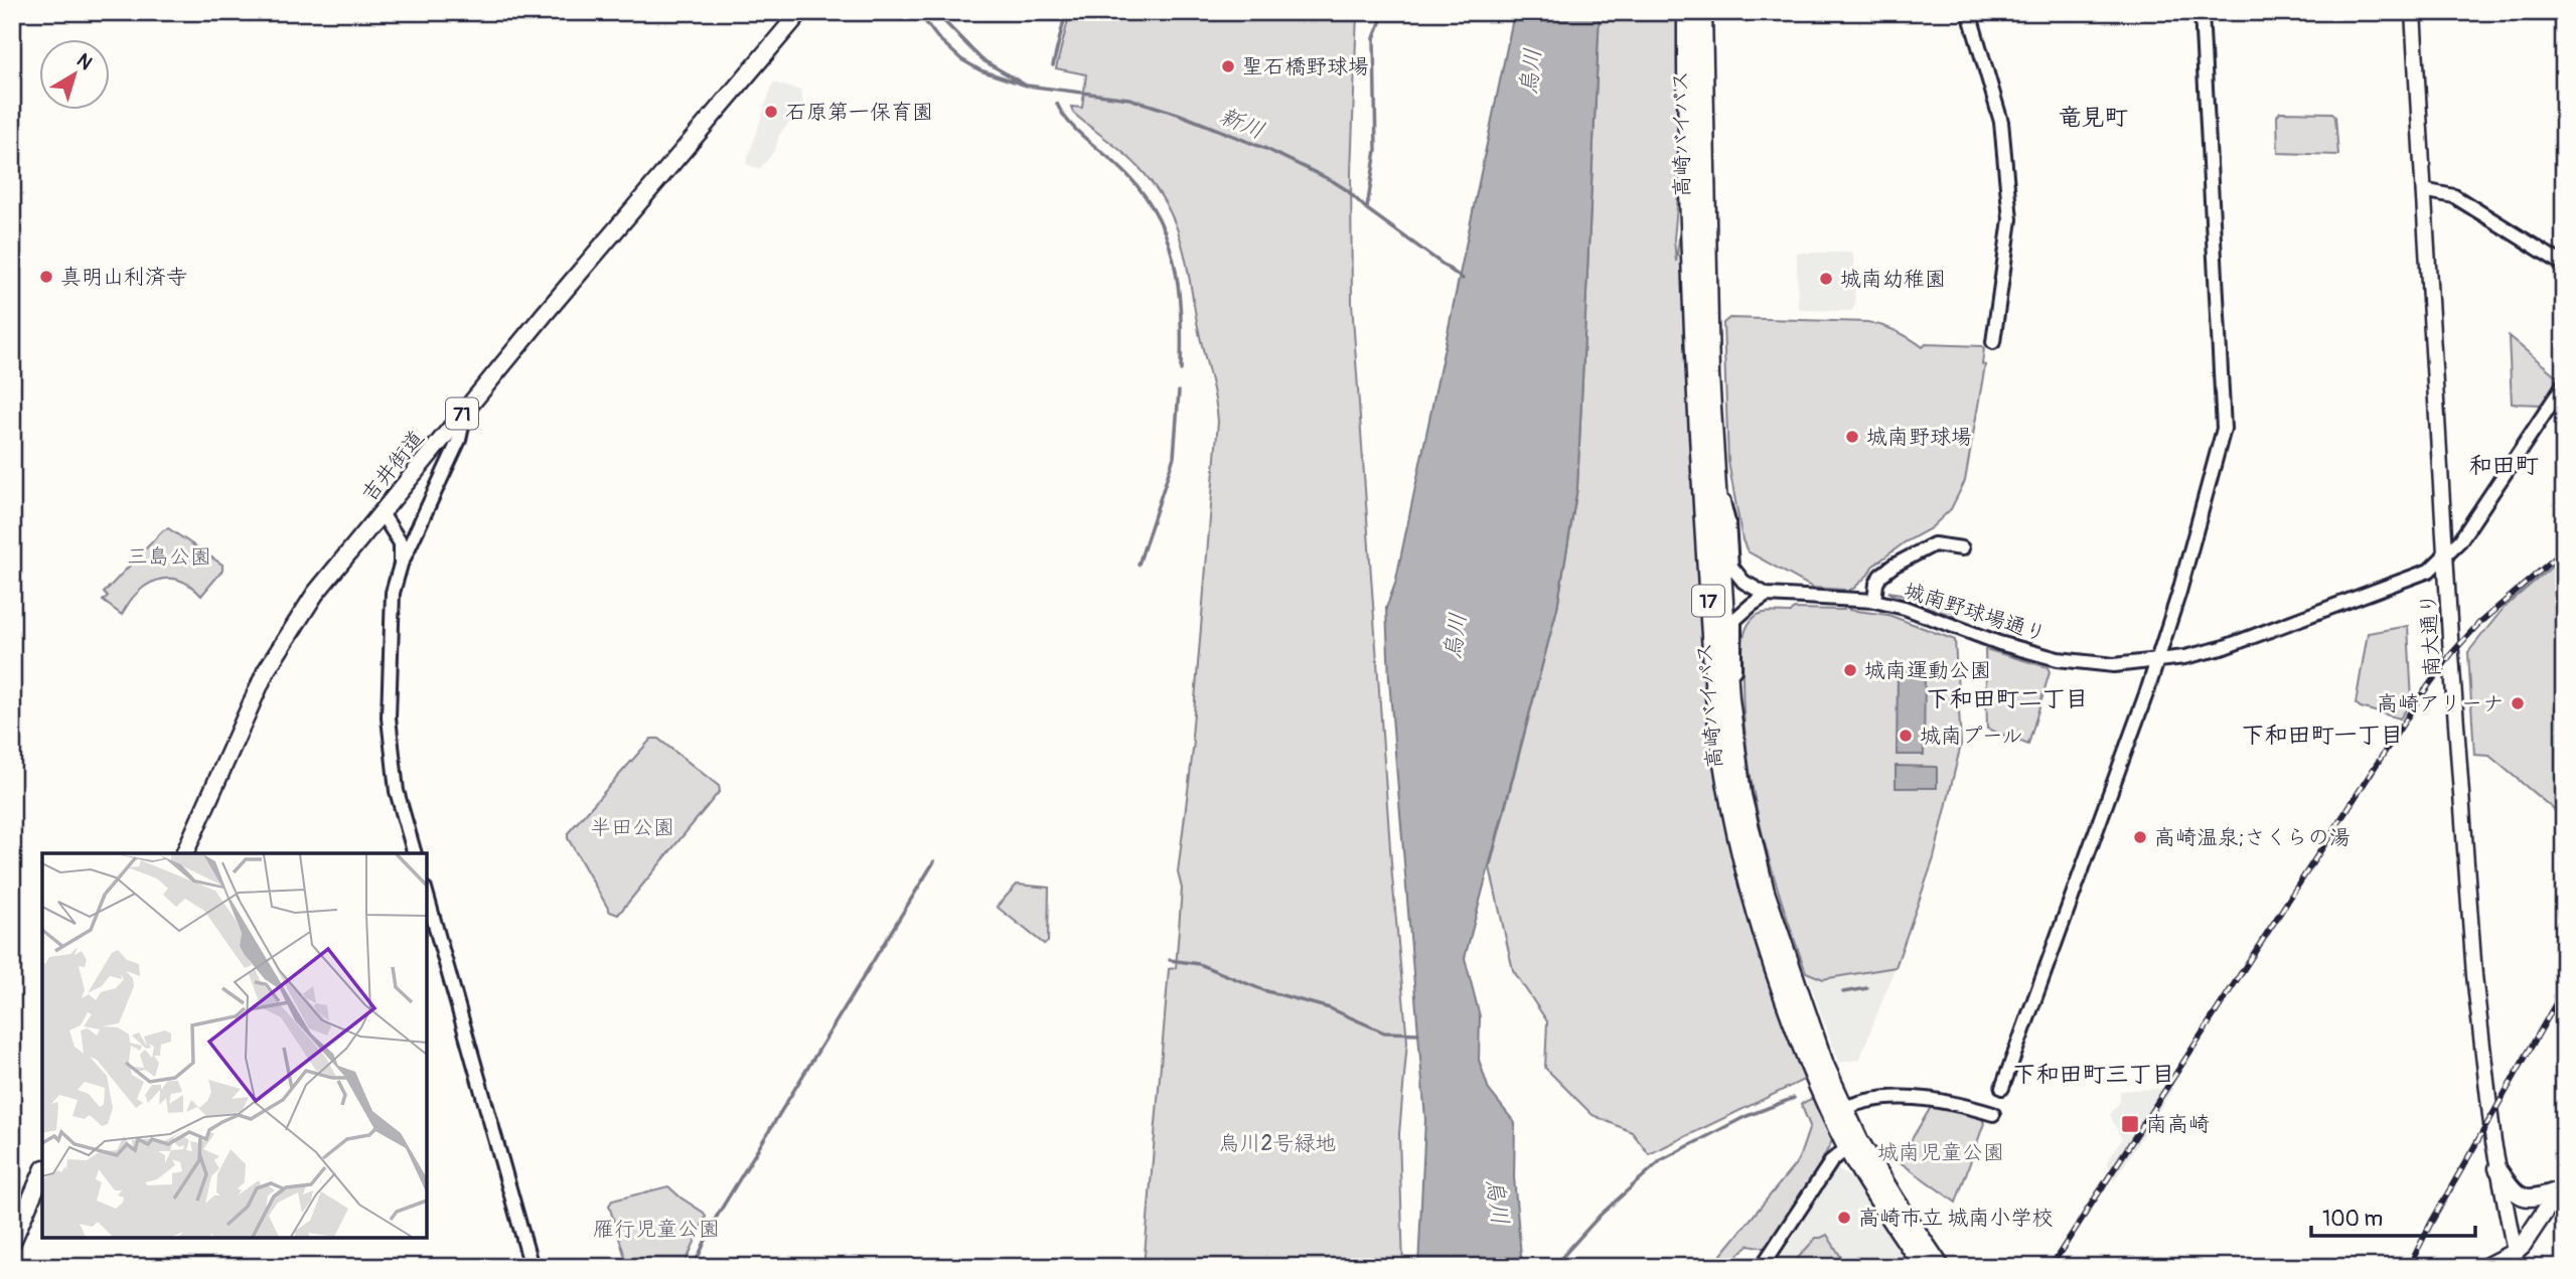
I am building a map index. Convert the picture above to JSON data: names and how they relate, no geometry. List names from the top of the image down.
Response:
{
  "streets": {
    "highway": ["高崎バイパス", "17"],
    "main road": ["71", "吉井街道", "南大通り"],
    "street": ["城南野球場通り"]
  },
  "crossings": [
    ["城南野球場通り", "南大通り"]
  ],
  "districts": [
    "竜見町",
    "和田町",
    "下和田町二丁目",
    "下和田町一丁目",
    "下和田町三丁目"
  ],
  "water": ["烏川", "新川"],
  "parks": [
    "三島公園",
    "半田公園",
    "烏川2号緑地",
    "城南児童公園",
    "雁行児童公園"
  ],
  "places": {
    "other": [
      "聖石橋野球場",
      "石原第一保育園",
      "真明山利済寺",
      "城南幼稚園",
      "城南野球場",
      "城南運動公園",
      "高崎アリーナ",
      "城南プール",
      "高崎温泉;さくらの湯",
      "高崎市立 城南小学校"
    ],
    "transit": ["南高崎"]
  },
  "scale_bar": "100 m",
  "north": "top right"
}
